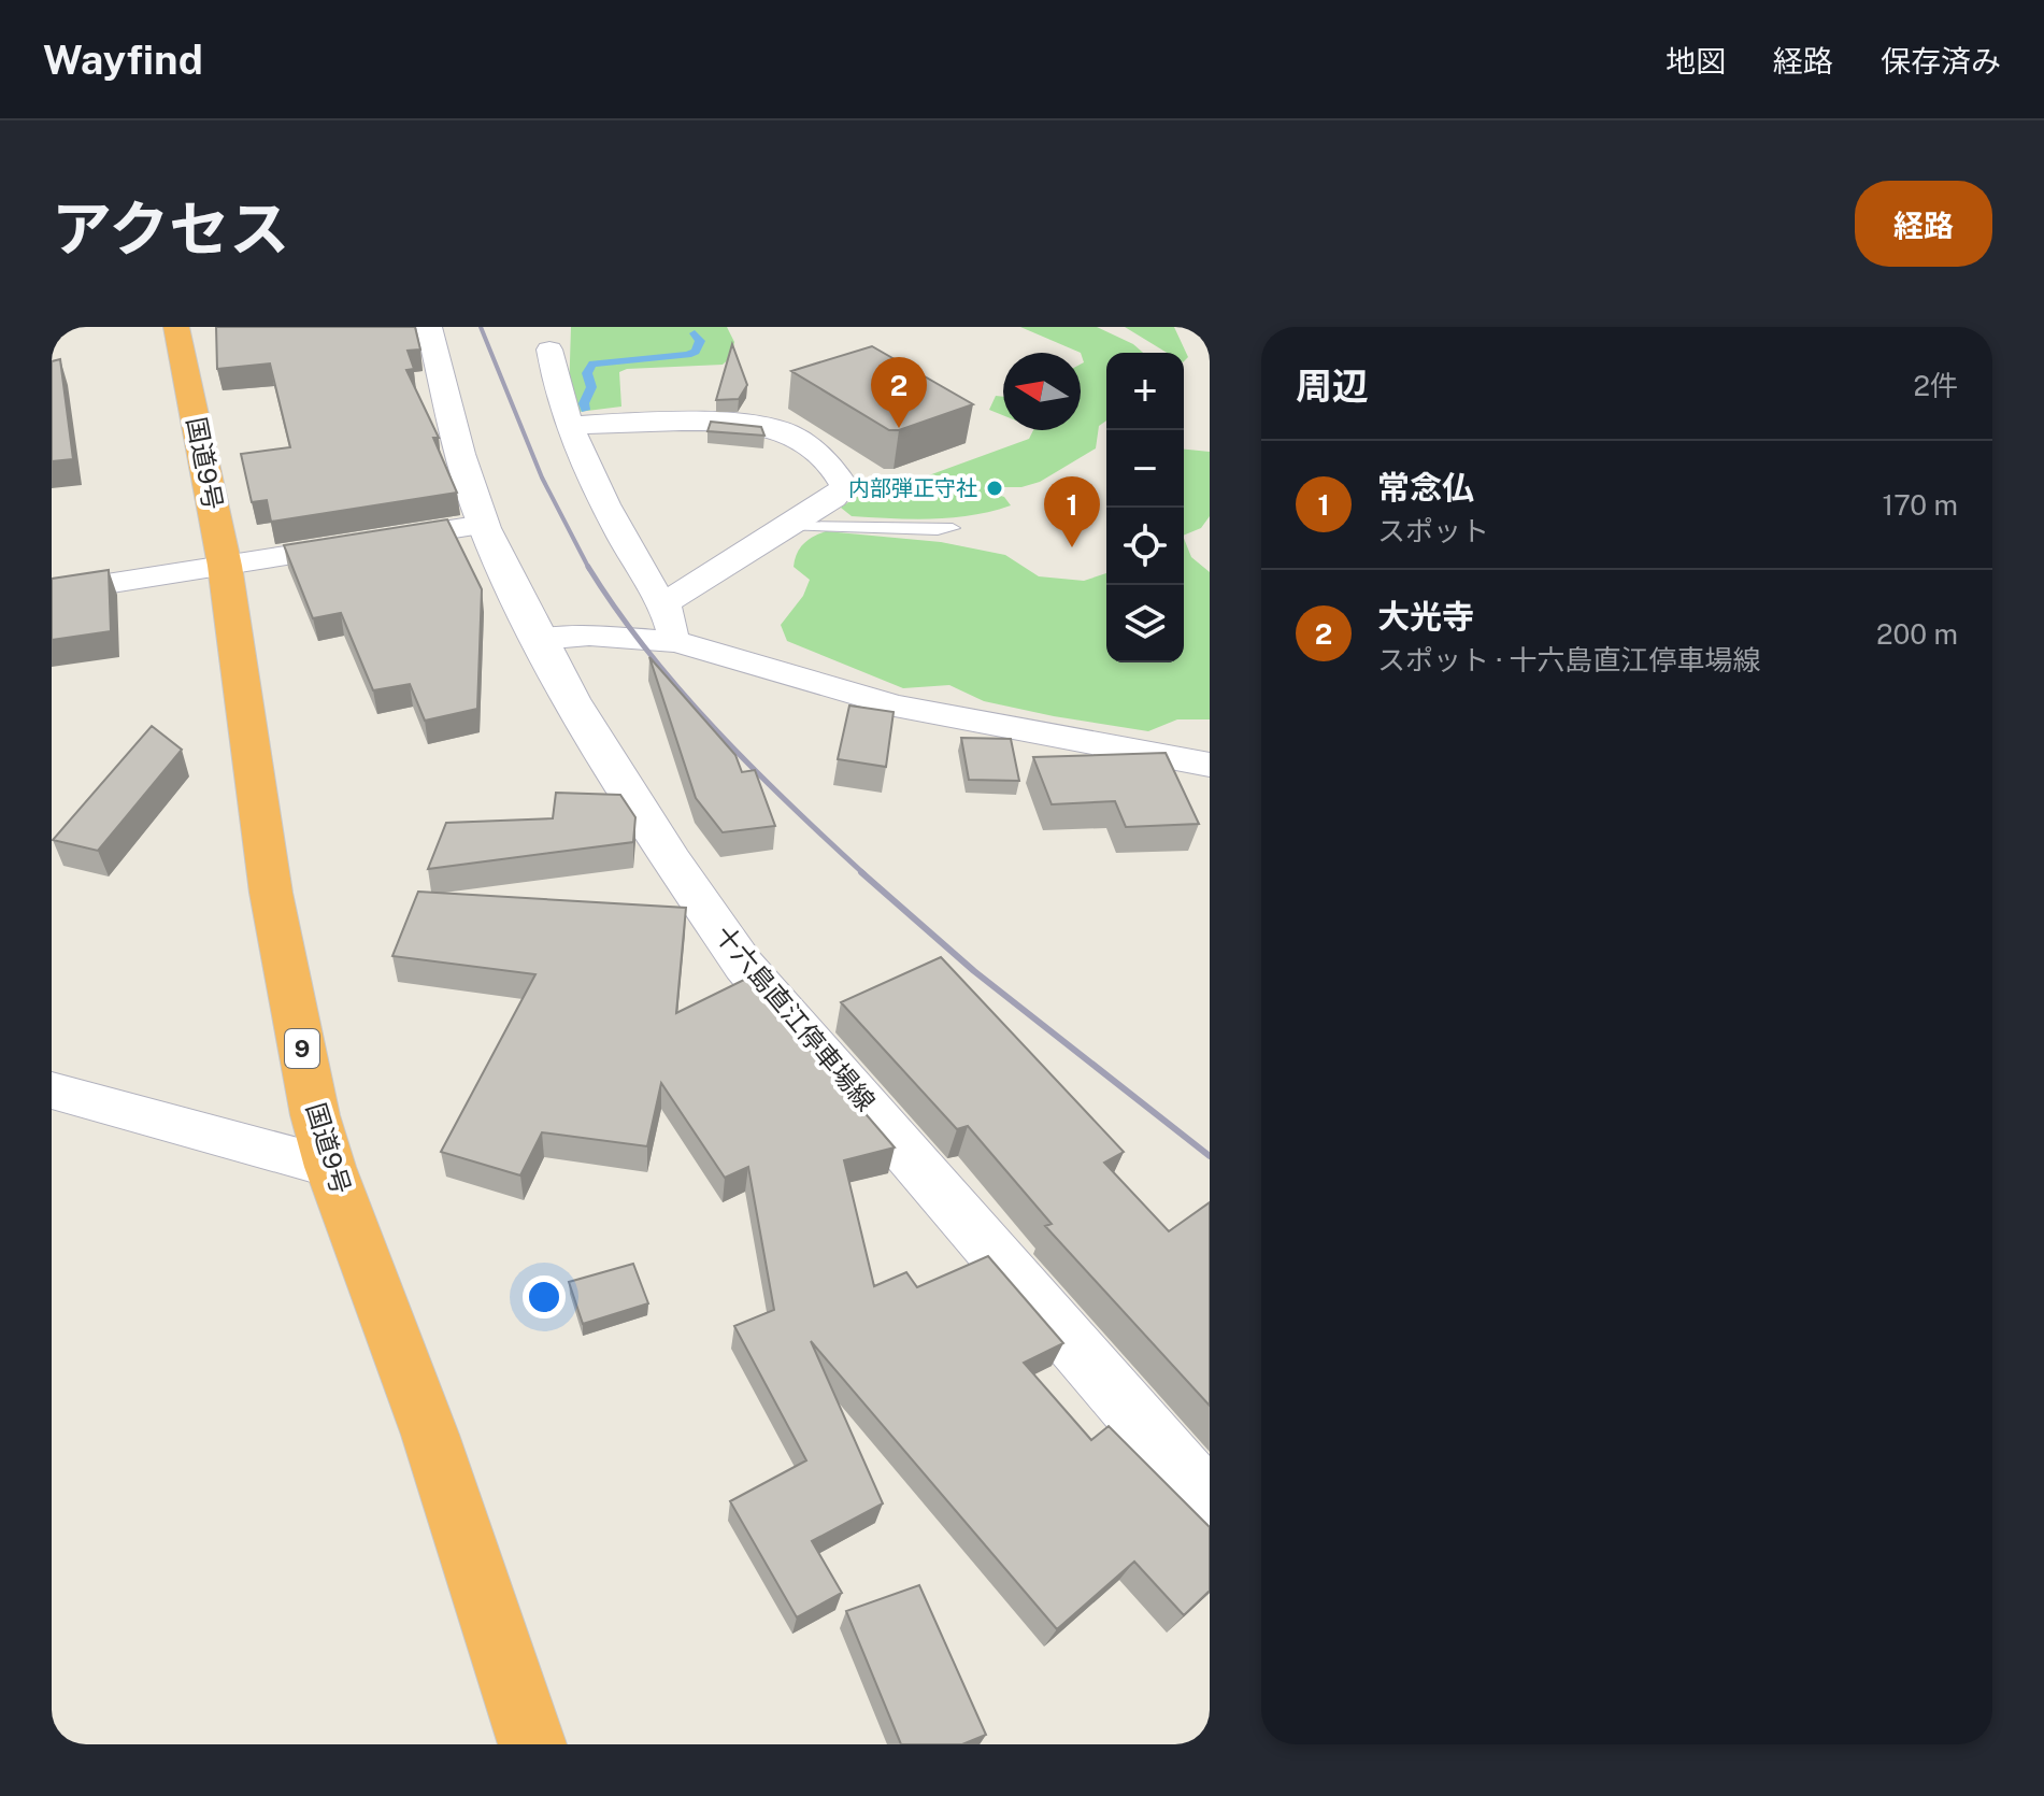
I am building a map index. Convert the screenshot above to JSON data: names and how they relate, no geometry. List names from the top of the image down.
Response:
{
  "streets": {
    "highway": ["国道9号", "9"],
    "main road": ["十六島直江停車場線"]
  },
  "places": ["内部弾正守社"],
  "north": "left",
  "page": {
    "header": "Wayfind",
    "nav": ["地図", "経路", "保存済み"],
    "title": "アクセス",
    "buttons": "経路",
    "heading": ["周辺", "2件"],
    "map_buttons": ["+", "−"],
    "pins": ["2", "1"],
    "list": [
      {
        "mark": "1",
        "name": "常念仏",
        "note": "スポット",
        "value": "170 m"
      },
      {
        "mark": "2",
        "name": "大光寺",
        "note": "スポット · 十六島直江停車場線",
        "value": "200 m"
      }
    ]
  }
}
